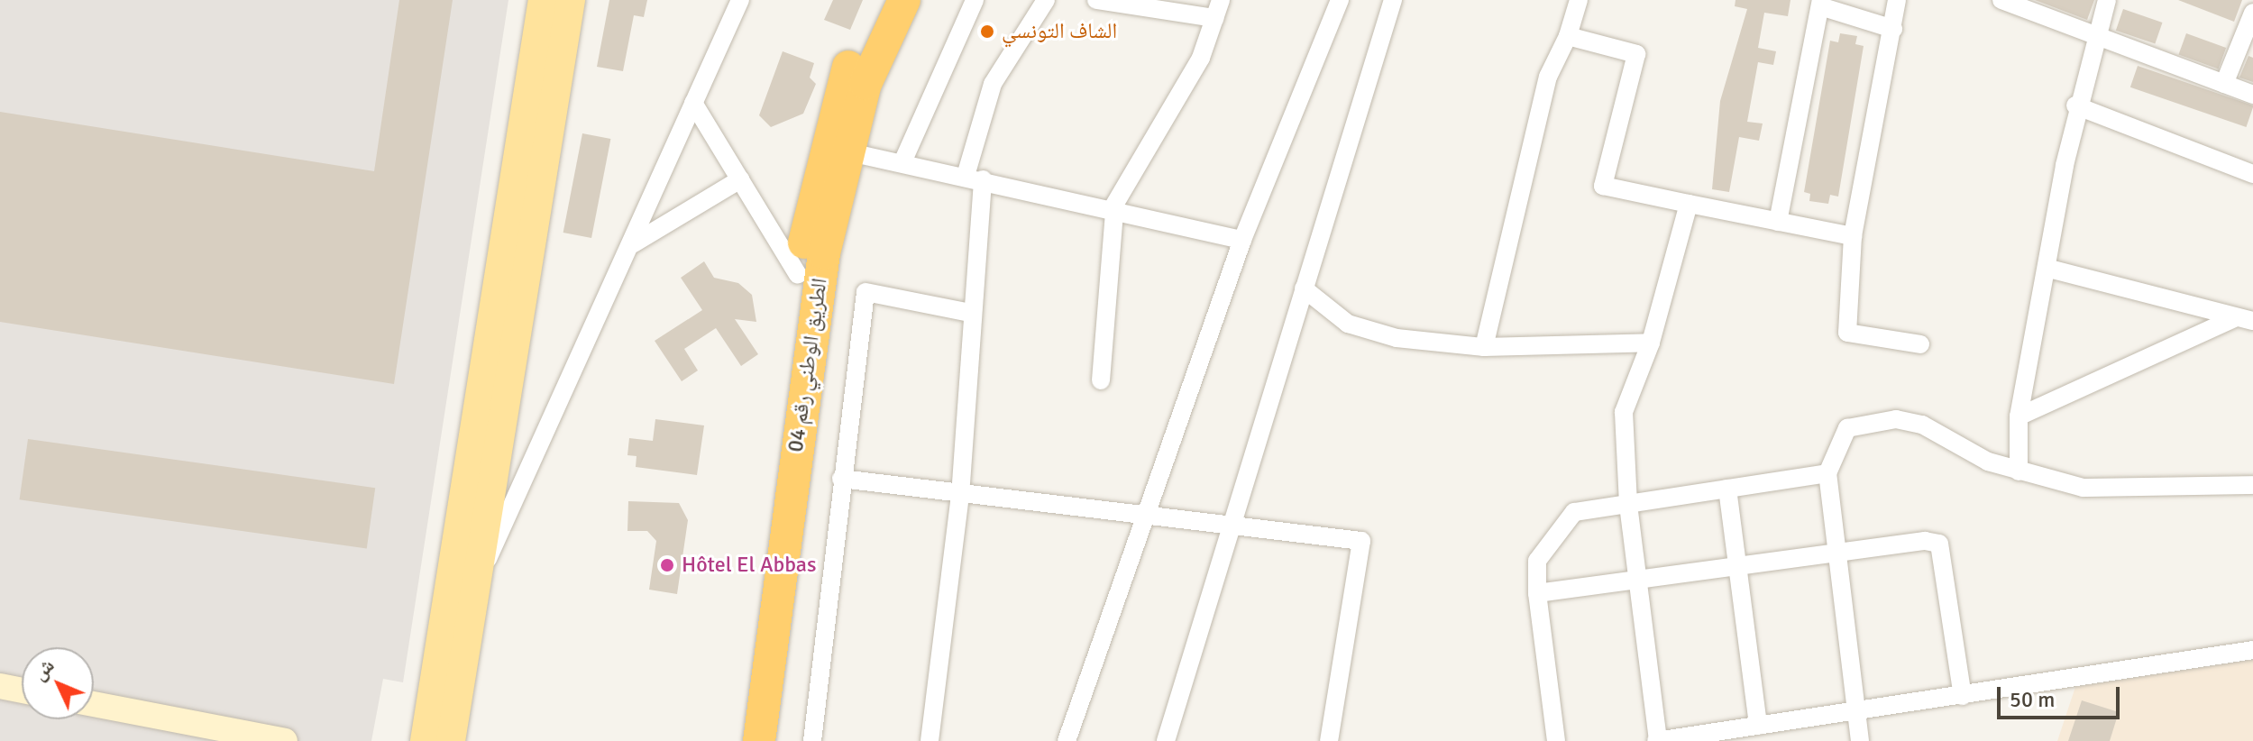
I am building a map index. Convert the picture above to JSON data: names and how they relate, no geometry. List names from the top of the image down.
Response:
{
  "streets": {
    "highway": ["الطريق الوطني رقم 04"]
  },
  "places": ["الشاف التونسي", "Hôtel El Abbas"],
  "scale_bar": "50 m",
  "north": "top left"
}
